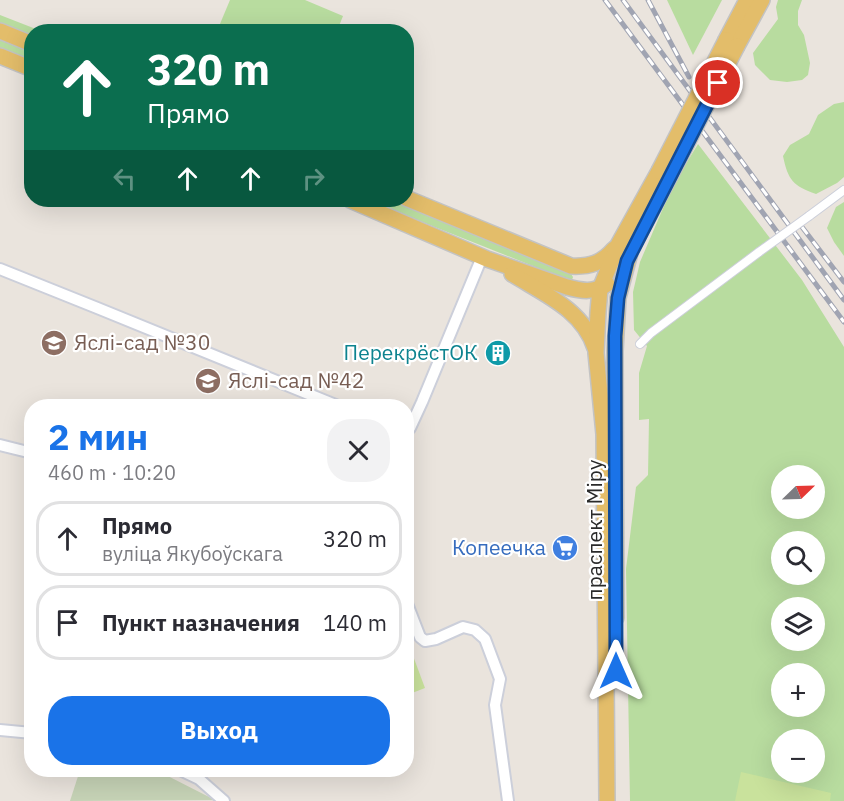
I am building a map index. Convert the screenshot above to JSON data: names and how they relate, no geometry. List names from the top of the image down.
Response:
{
  "streets": {
    "main road": ["праспект Міру"]
  },
  "places": {
    "school or university": ["Яслі-сад №30", "Яслі-сад №42"],
    "building": ["ПерекрёстОК"],
    "supermarket": ["Копеечка"]
  },
  "north": "top right",
  "page": {
    "turn": ["320 m", "Прямо"],
    "heading": ["2 мин", "460 m · 10:20"],
    "map_buttons": ["+", "−"],
    "list": [
      {
        "name": "Прямо",
        "note": "вуліца Якубоўскага",
        "value": "320 m"
      },
      {
        "name": "Пункт назначения",
        "value": "140 m"
      }
    ],
    "buttons": "Выход"
  }
}
